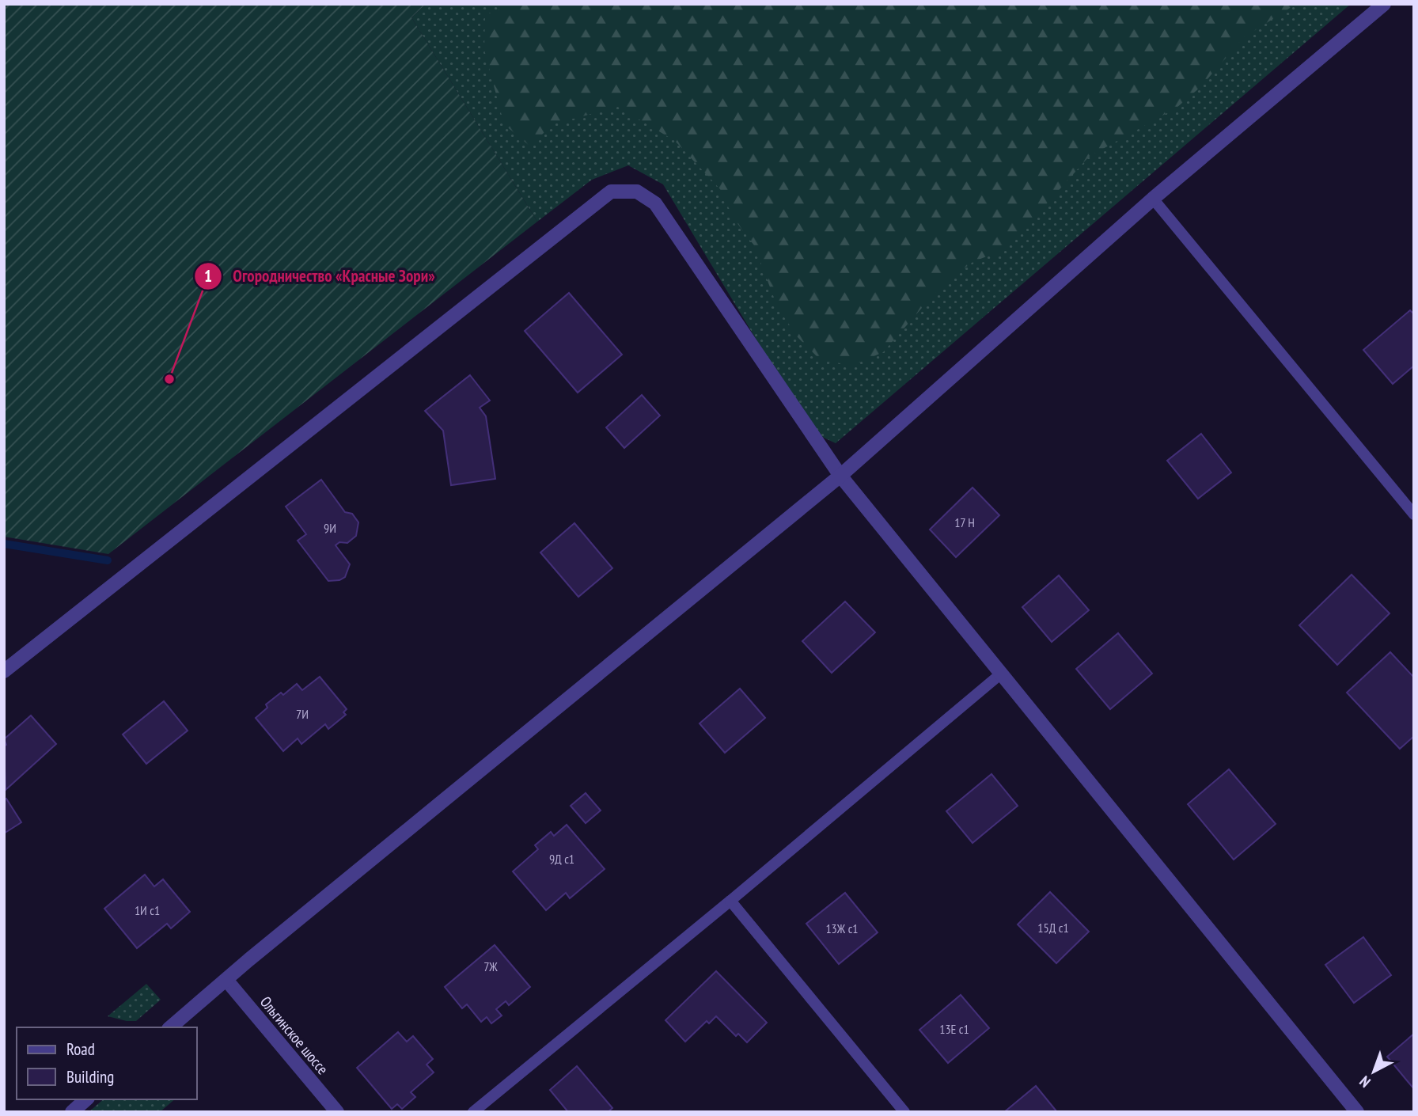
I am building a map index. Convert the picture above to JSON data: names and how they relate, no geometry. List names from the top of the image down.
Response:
{
  "streets": {
    "street": ["Ольгинское шоссе"]
  },
  "places": ["Огородничество «Красные Зори»"],
  "house_numbers": [
    "17 Н",
    "9И",
    "7И",
    "9Д с1",
    "1И с1",
    "15Д с1",
    "13Ж с1",
    "7Ж",
    "13Е с1"
  ],
  "legend": ["Road", "Building"],
  "north": "bottom left"
}
